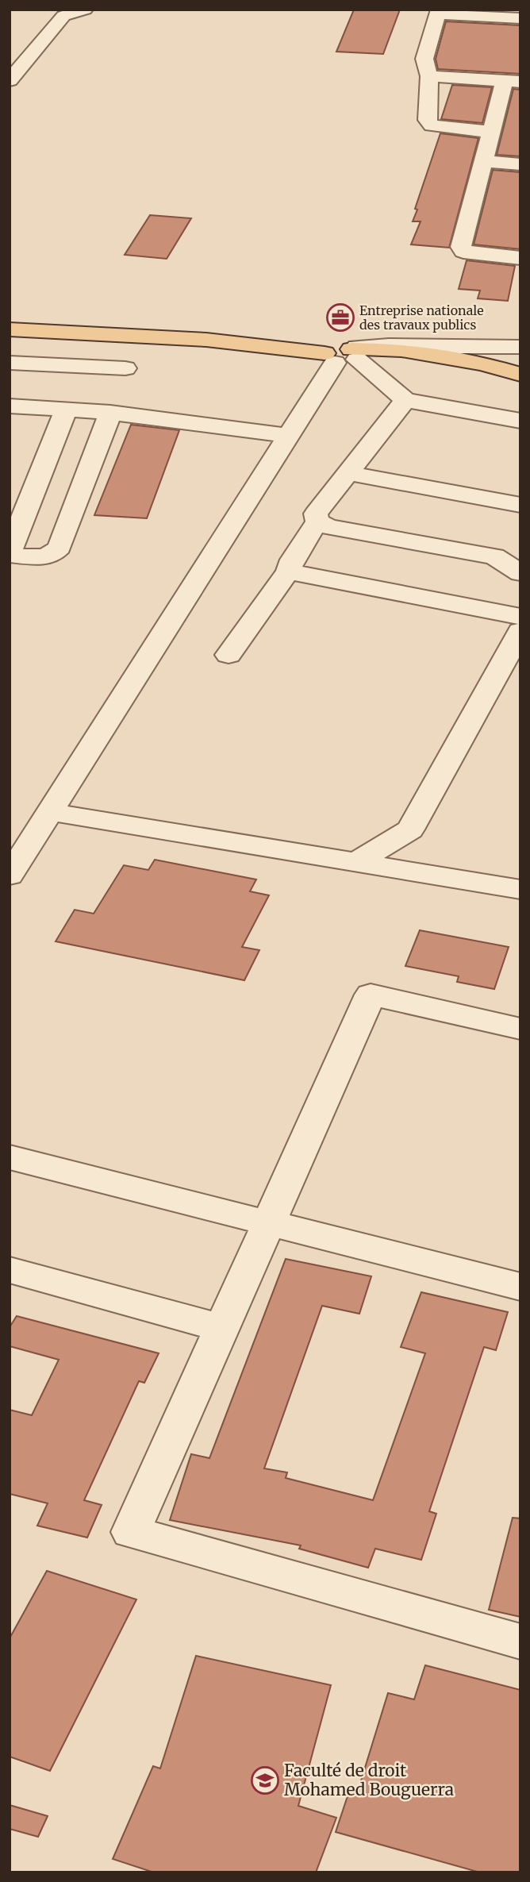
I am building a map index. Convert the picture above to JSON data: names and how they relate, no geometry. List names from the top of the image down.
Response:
{
  "places": {
    "office": ["Entreprise nationale des travaux publics"],
    "school or university": ["Faculté de droit Mohamed Bouguerra"]
  }
}
